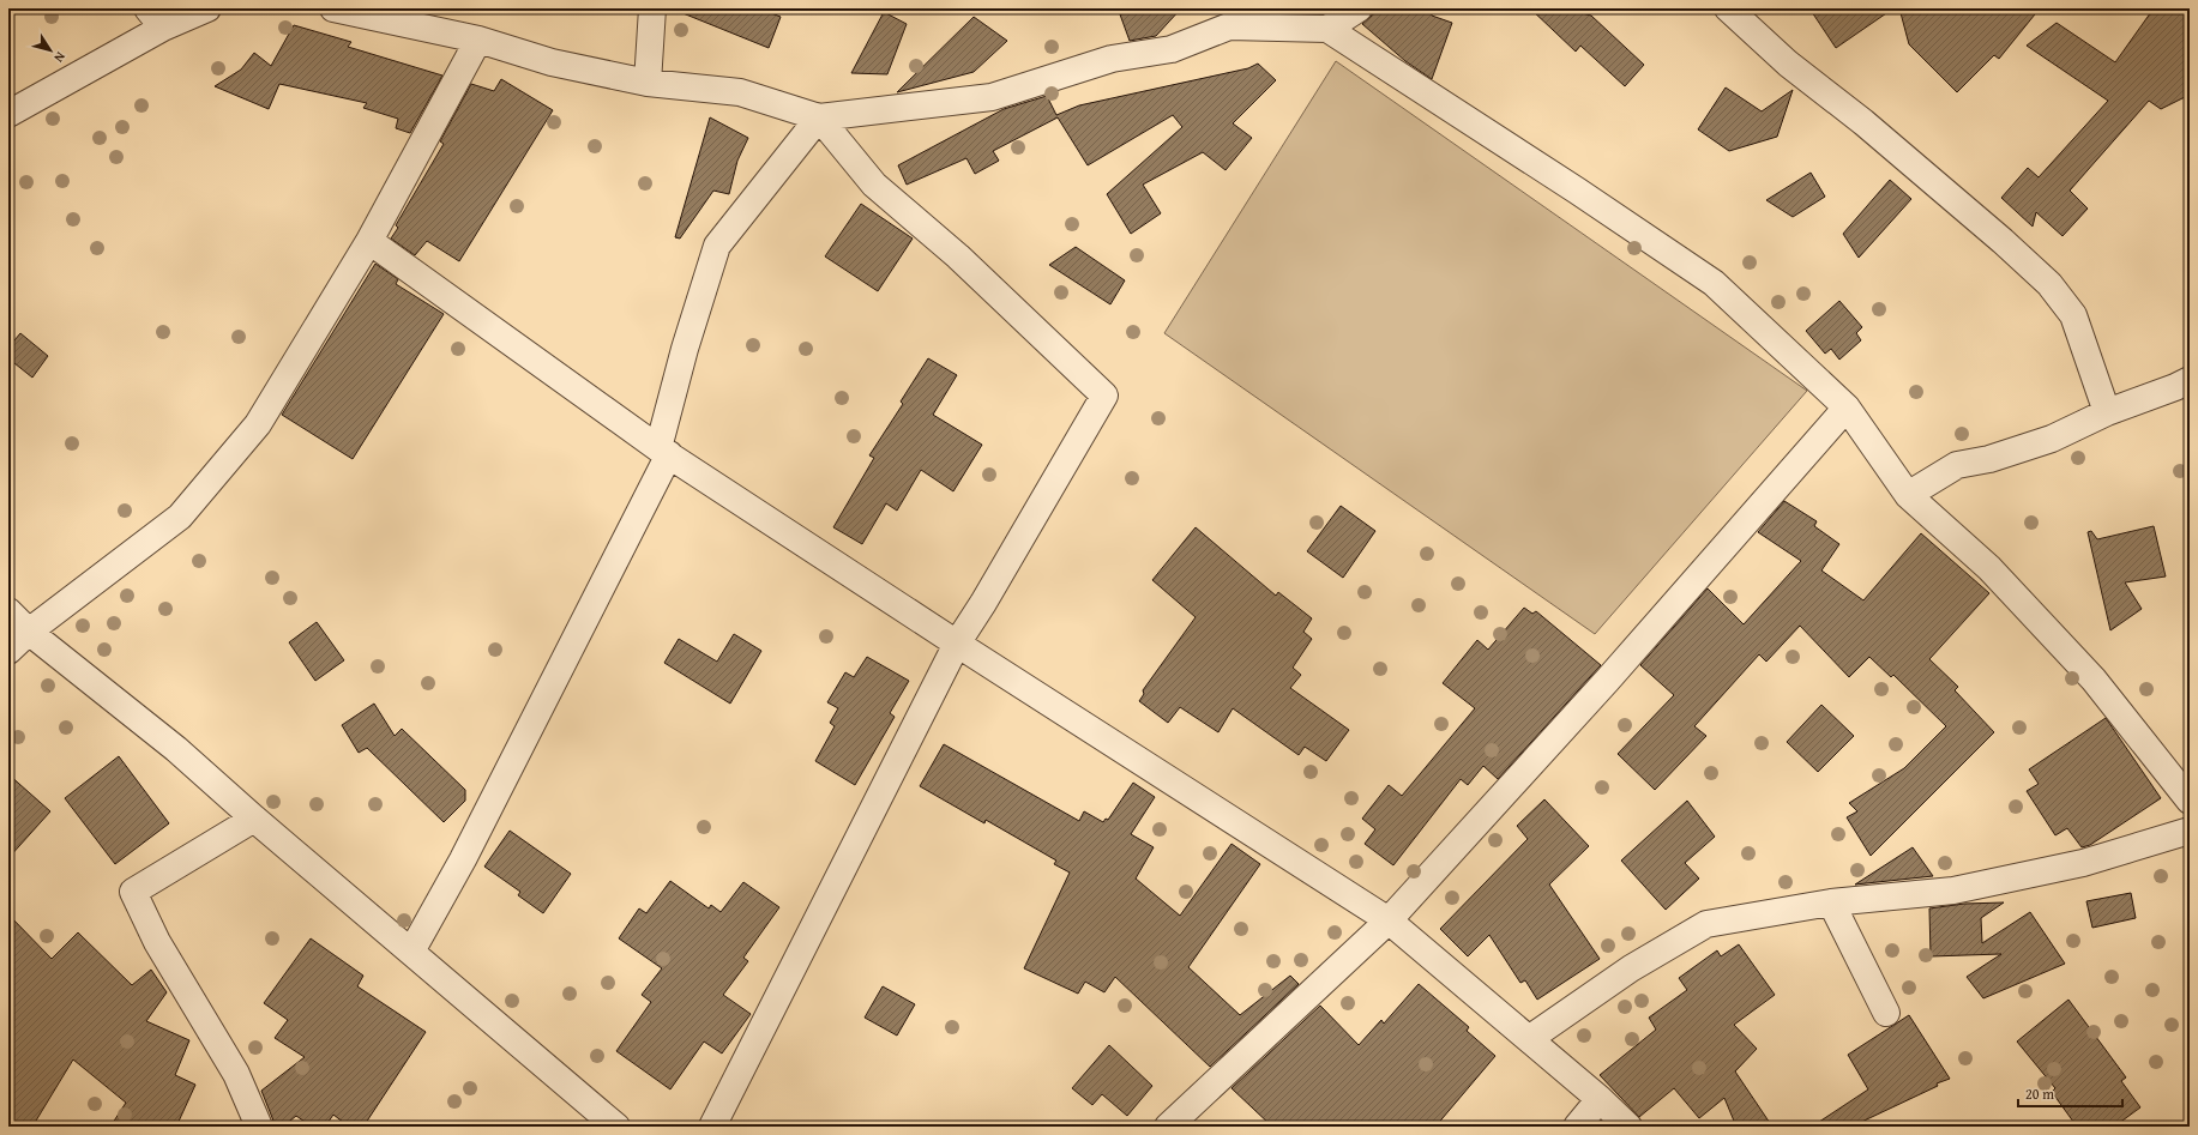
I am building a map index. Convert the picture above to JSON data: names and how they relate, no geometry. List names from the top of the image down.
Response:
{
  "scale_bar": "20 m",
  "north": "bottom right"
}
